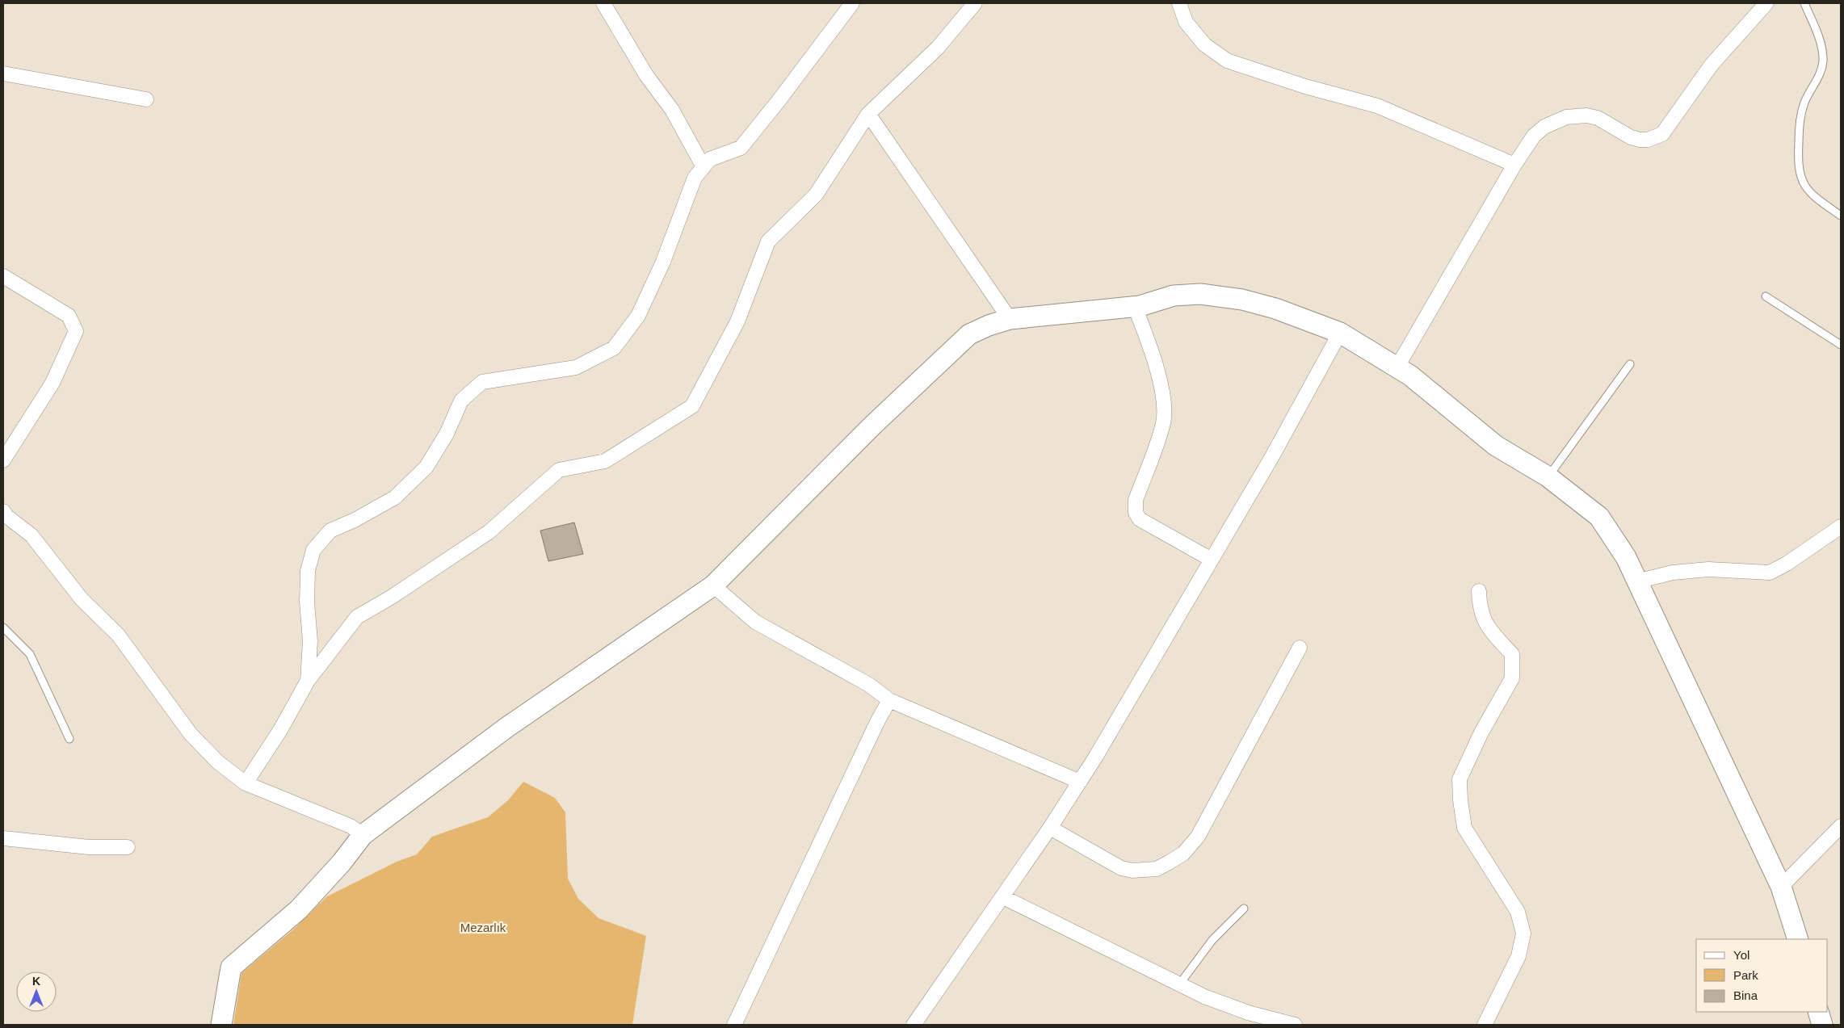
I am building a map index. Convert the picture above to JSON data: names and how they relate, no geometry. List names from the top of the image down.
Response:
{
  "parks": ["Mezarlık"],
  "legend": ["Yol", "Park", "Bina"],
  "north": "top"
}
